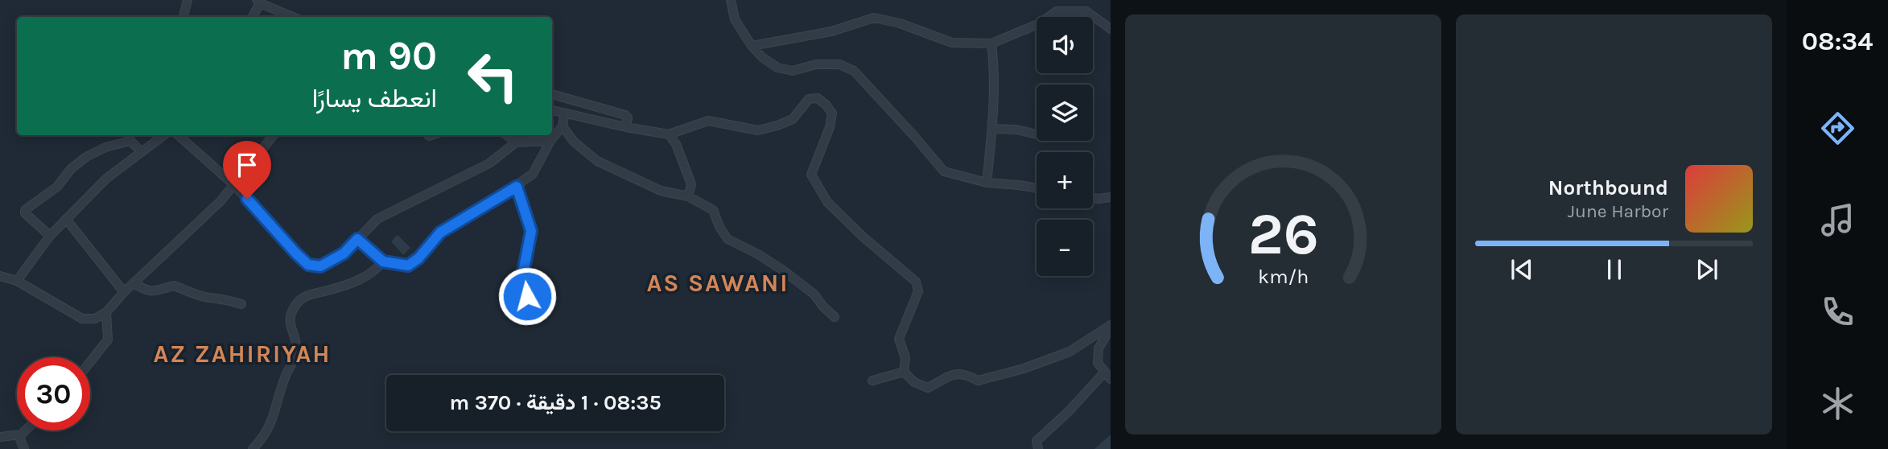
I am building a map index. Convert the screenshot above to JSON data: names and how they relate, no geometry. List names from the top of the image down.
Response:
{
  "districts": ["AS SAWANI", "AZ ZAHIRIYAH"],
  "page": {
    "tabs": "08:34",
    "map_buttons": ["+", "−"],
    "turn": ["90 m", "انعطف يسارًا"],
    "song": ["Northbound", "June Harbor"],
    "limit": "30",
    "trip": "08:35 · 1 دقيقة · 370 m",
    "gauge": ["26", "km/h"]
  }
}
